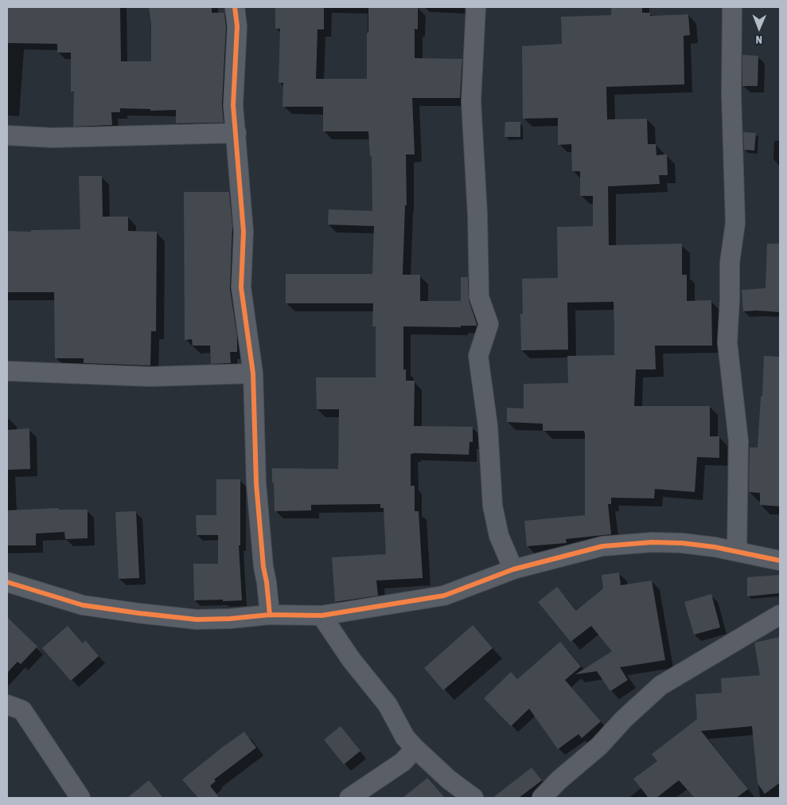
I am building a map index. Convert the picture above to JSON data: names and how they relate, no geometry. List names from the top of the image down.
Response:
{
  "north": "bottom"
}
